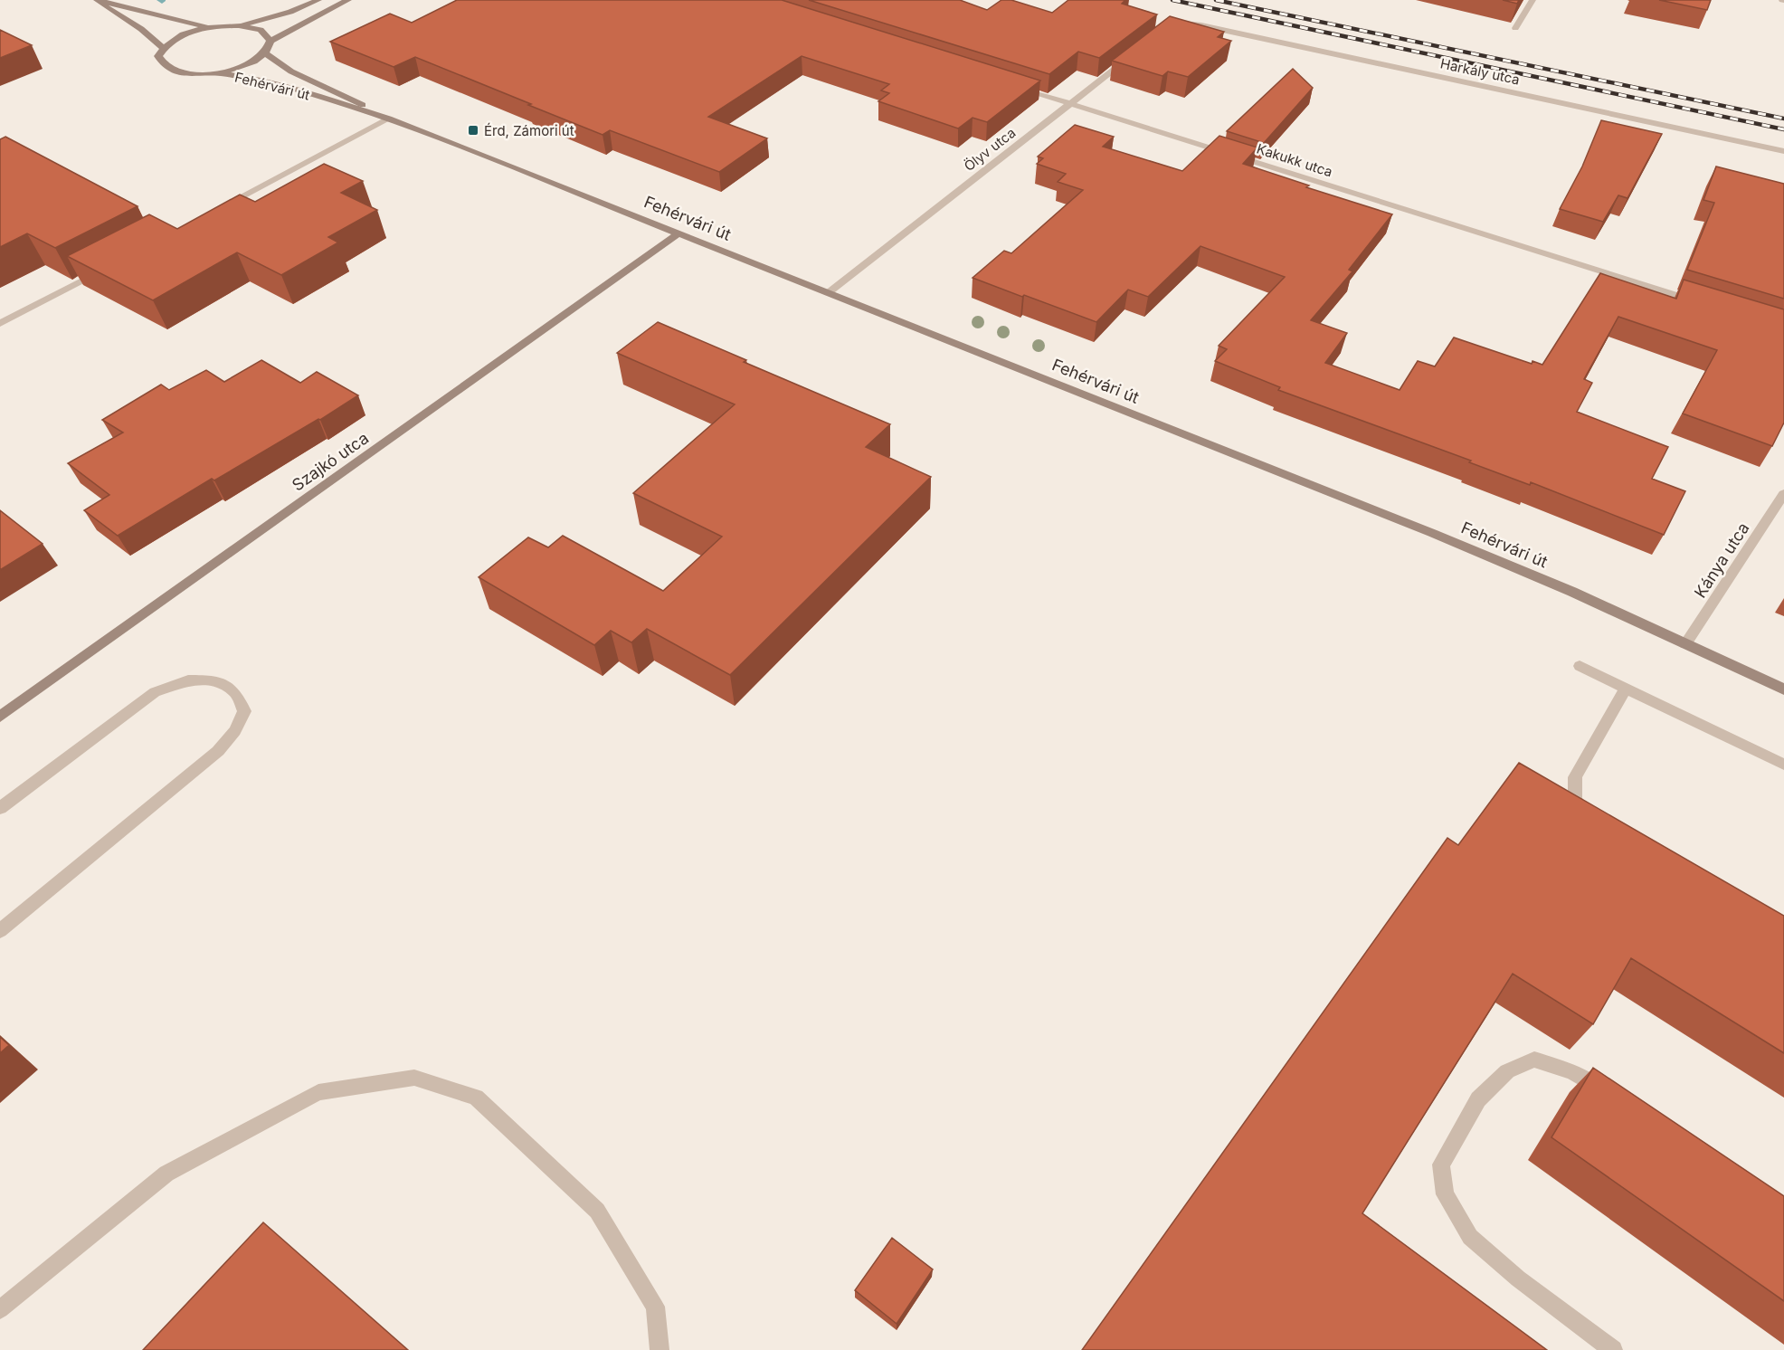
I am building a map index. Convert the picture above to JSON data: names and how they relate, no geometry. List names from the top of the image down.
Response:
{
  "streets": {
    "main road": ["Fehérvári út", "Szajkó utca"],
    "street": [
      "Harkály utca",
      "Ölyv utca",
      "Kakukk utca",
      "Kánya utca"
    ]
  },
  "crossings": [
    ["Fehérvári út", "Ölyv utca"],
    ["Fehérvári út", "Szajkó utca"],
    ["Fehérvári út", "Kánya utca"],
    ["Ölyv utca", "Kakukk utca"]
  ],
  "places": {
    "transit": ["Érd, Zámori út"]
  }
}
